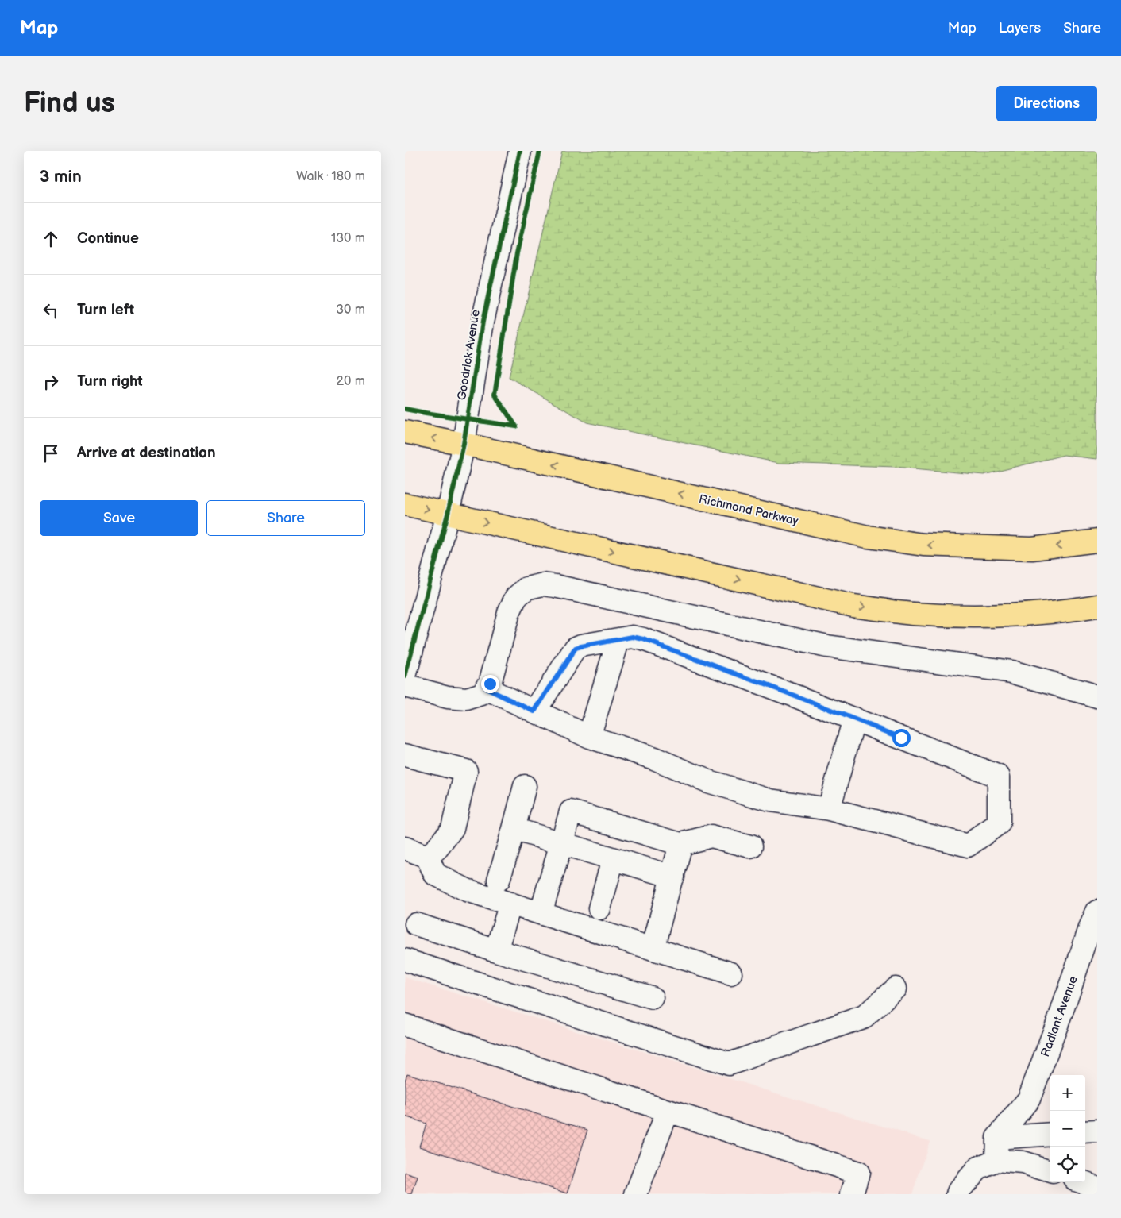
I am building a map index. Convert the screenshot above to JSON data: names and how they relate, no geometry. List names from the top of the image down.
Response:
{
  "streets": {
    "highway": ["Richmond Parkway"],
    "street": ["Goodrick Avenue", "Radiant Avenue"]
  },
  "crossings": [
    ["Goodrick Avenue", "Richmond Parkway"]
  ],
  "page": {
    "header": "Map",
    "nav": ["Map", "Layers", "Share"],
    "buttons": [
      "Directions",
      ["Save", "Share"]
    ],
    "title": "Find us",
    "heading": ["3 min", "Walk · 180 m"],
    "list": [
      ["Continue", "130 m"],
      ["Turn left", "30 m"],
      ["Turn right", "20 m"],
      "Arrive at destination"
    ],
    "map_buttons": ["+", "−"]
  }
}
